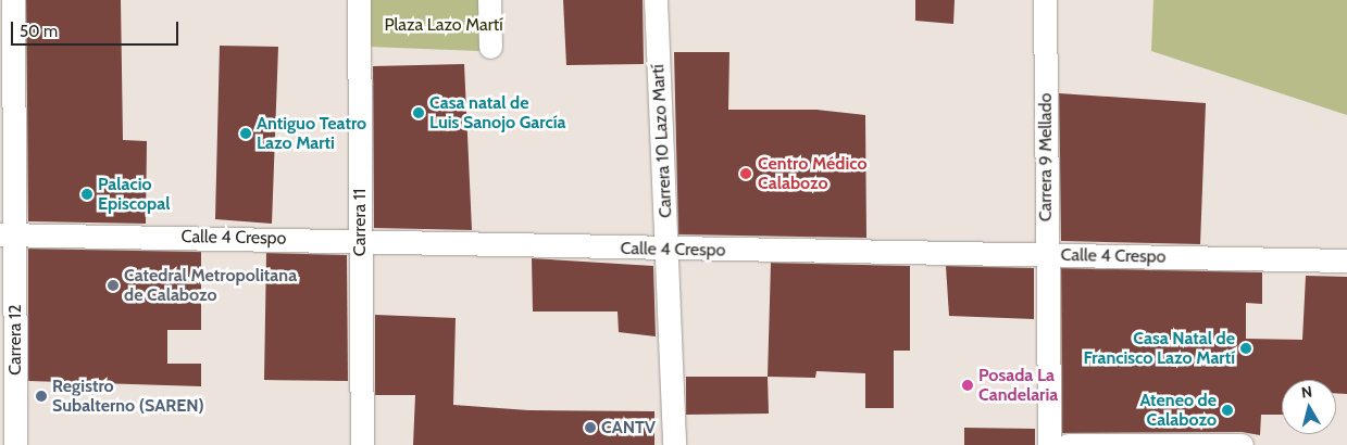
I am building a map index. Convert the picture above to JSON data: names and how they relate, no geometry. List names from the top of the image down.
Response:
{
  "streets": {
    "street": [
      "Carrera 10 Lazo Martí",
      "Carrera 9 Mellado",
      "Carrera 11",
      "Calle 4 Crespo",
      "Carrera 12"
    ]
  },
  "crossings": [
    ["Carrera 10 Lazo Martí", "Calle 4 Crespo"],
    ["Carrera 9 Mellado", "Calle 4 Crespo"],
    ["Carrera 11", "Calle 4 Crespo"],
    ["Calle 4 Crespo", "Carrera 12"]
  ],
  "parks": ["Plaza Lazo Martí"],
  "places": [
    "Casa natal de Luis Sanojo García",
    "Antiguo Teatro Lazo Marti",
    "Centro Médico Calabozo",
    "Palacio Episcopal",
    "Catedral Metropolitana de Calabozo",
    "Casa Natal de Francisco Lazo Martí",
    "Posada La Candelaria",
    "Registro Subalterno (SAREN)",
    "Ateneo de Calabozo",
    "CANTV"
  ],
  "scale_bar": "50 m",
  "north": "top"
}
